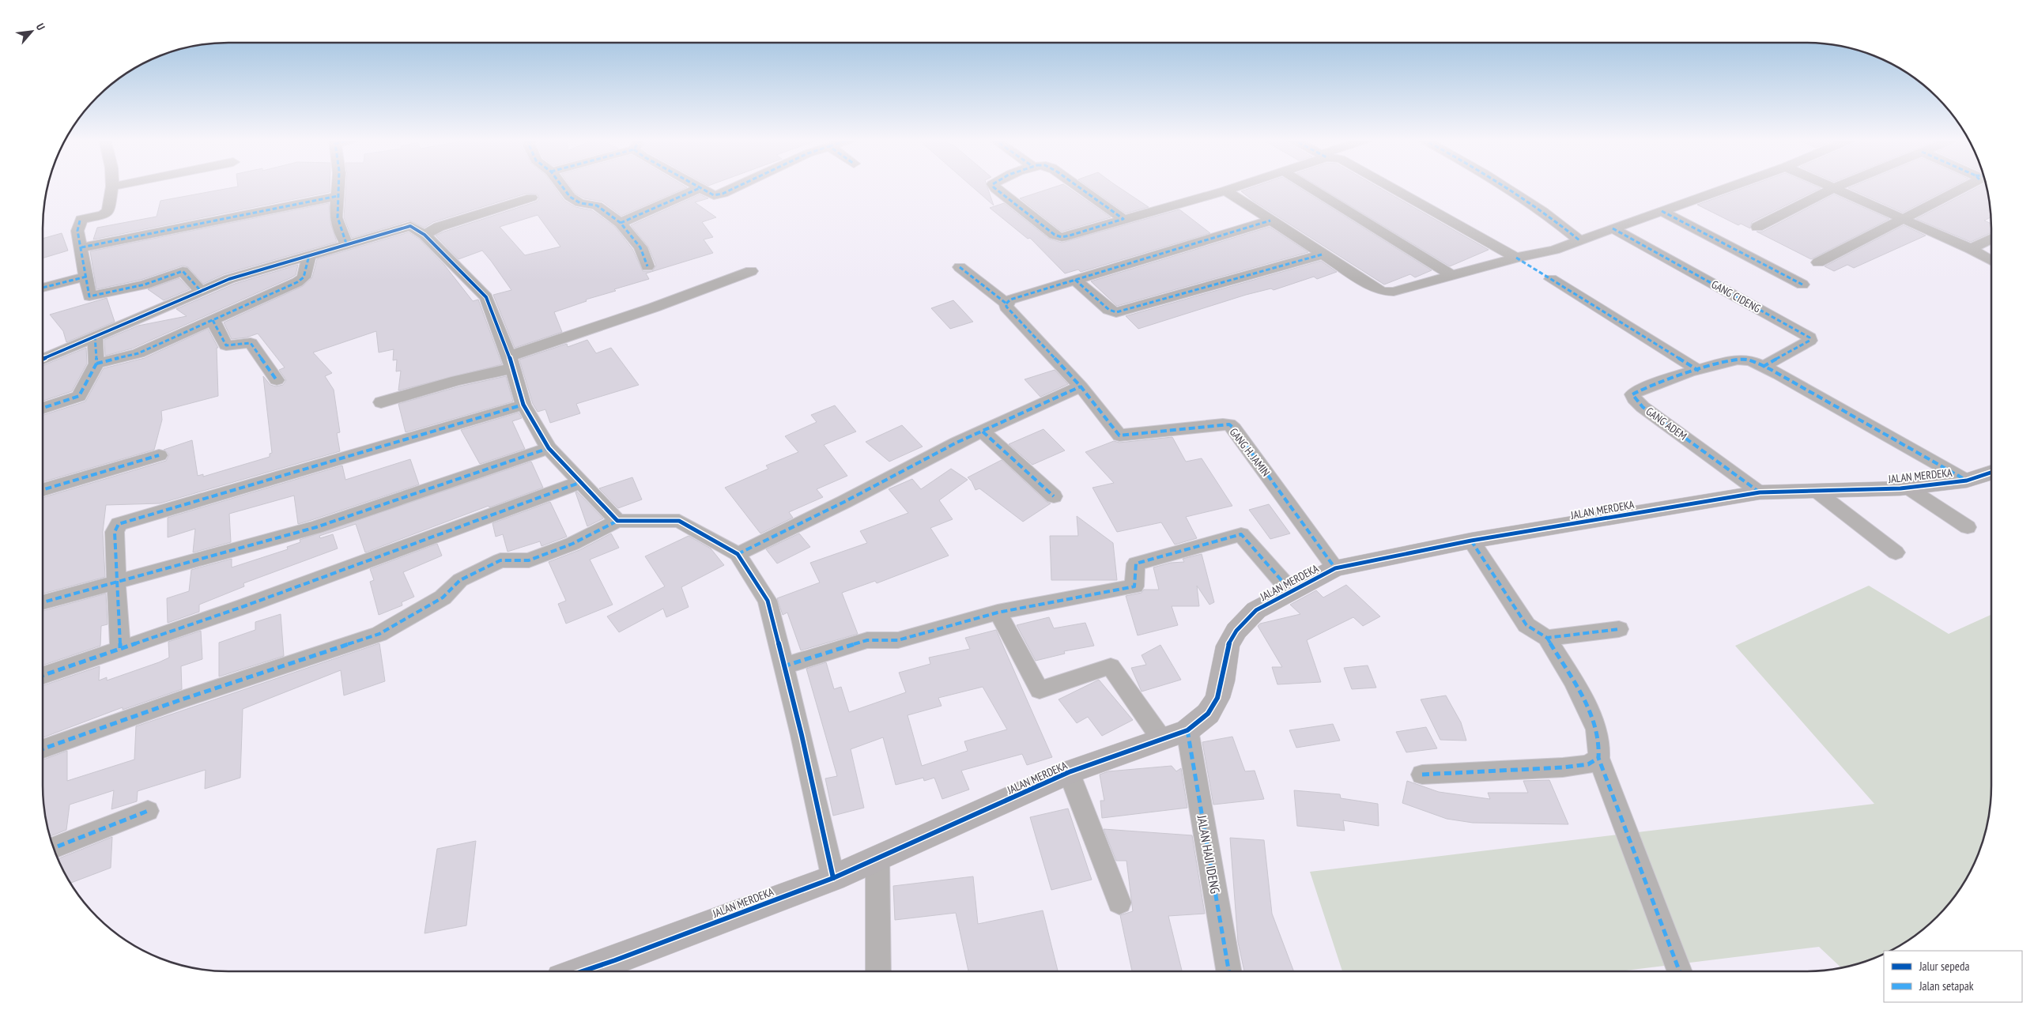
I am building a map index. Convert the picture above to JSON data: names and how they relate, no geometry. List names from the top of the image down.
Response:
{
  "streets": {
    "street": [
      "GANG CIDENG",
      "GANG ADEM",
      "GANG H. JAMIN",
      "JALAN MERDEKA",
      "JALAN HAJI IDENG"
    ]
  },
  "crossings": [
    ["GANG ADEM", "JALAN MERDEKA"],
    ["GANG H. JAMIN", "JALAN MERDEKA"],
    ["JALAN MERDEKA", "JALAN HAJI IDENG"]
  ],
  "legend": ["Jalur sepeda", "Jalan setapak"],
  "north": "top right"
}
